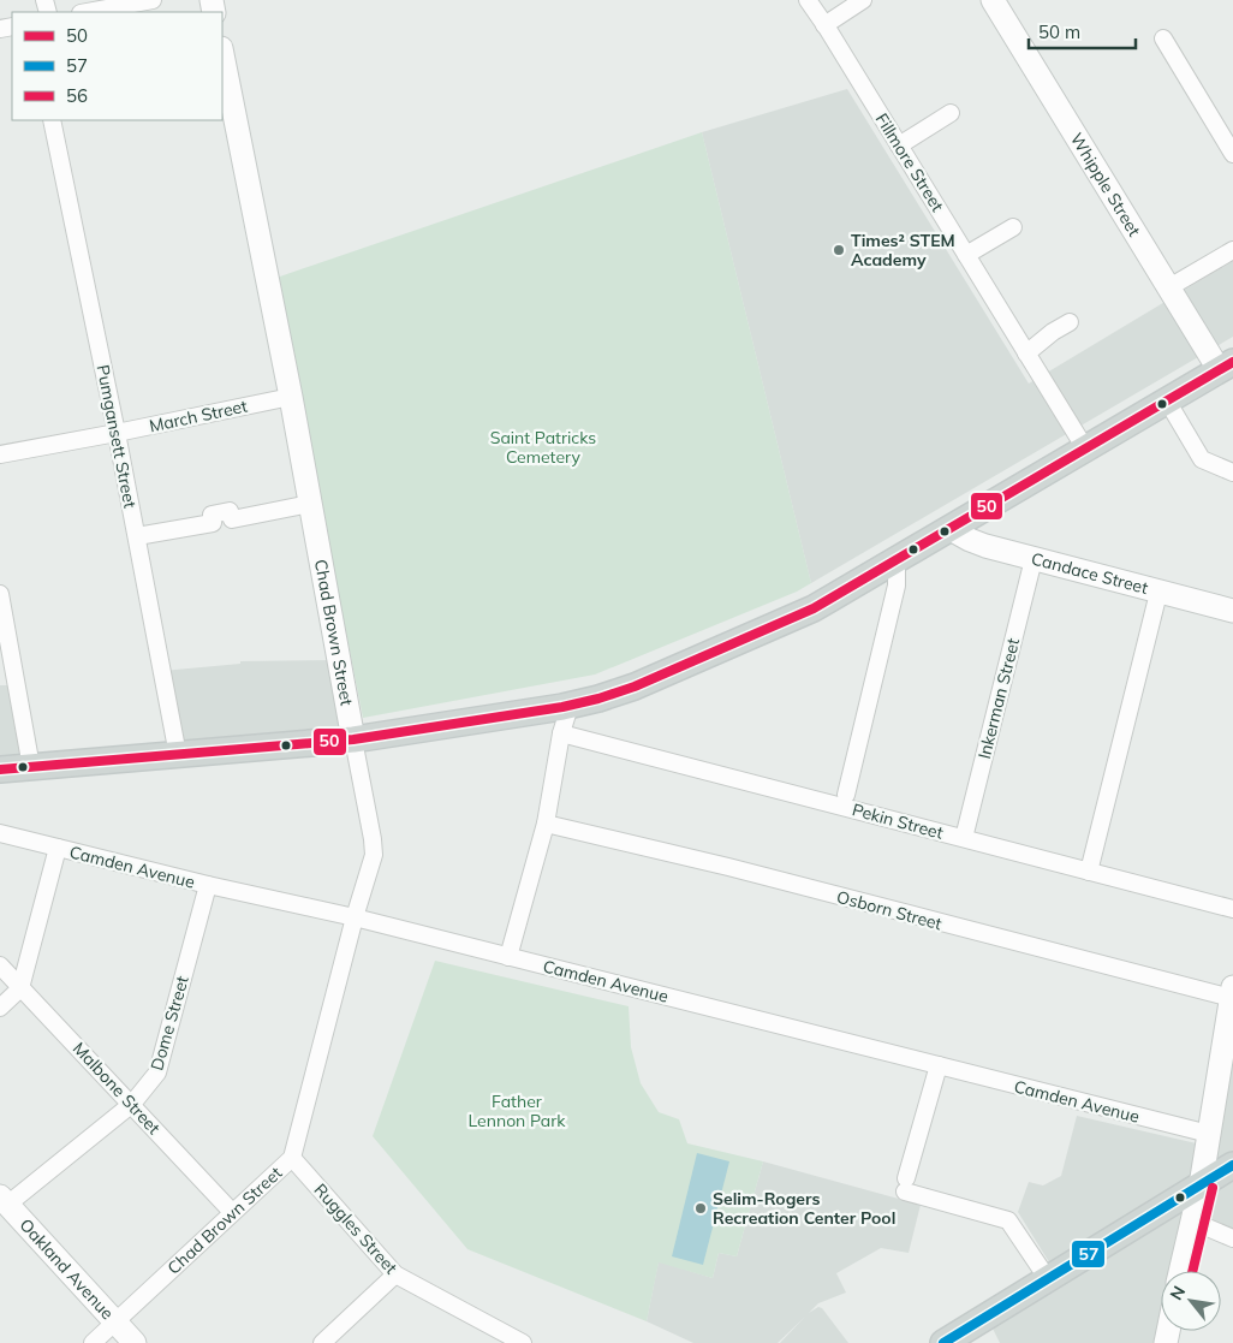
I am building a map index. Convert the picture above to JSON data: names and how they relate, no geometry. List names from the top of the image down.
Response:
{
  "streets": {
    "street": [
      "Fillmore Street",
      "Whipple Street",
      "March Street",
      "Pumgansett Street",
      "Candace Street",
      "Chad Brown Street",
      "Inkerman Street",
      "Pekin Street",
      "Camden Avenue",
      "Osborn Street",
      "Dome Street",
      "Malbone Street",
      "Ruggles Street",
      "Oakland Avenue"
    ]
  },
  "crossings": [
    ["March Street", "Pumgansett Street"],
    ["March Street", "Chad Brown Street"],
    ["Candace Street", "Inkerman Street"],
    ["Chad Brown Street", "Camden Avenue"],
    ["Chad Brown Street", "Malbone Street"],
    ["Chad Brown Street", "Ruggles Street"],
    ["Chad Brown Street", "Oakland Avenue"],
    ["Inkerman Street", "Pekin Street"],
    ["Camden Avenue", "Dome Street"],
    ["Dome Street", "Malbone Street"],
    ["Dome Street", "Oakland Avenue"]
  ],
  "parks": ["Saint Patricks Cemetery", "Father Lennon Park"],
  "places": ["Times² STEM Academy", "Selim-Rogers Recreation Center Pool"],
  "lines": ["transit line 50", "transit line 57", "transit line 56"],
  "legend": ["50", "57", "56"],
  "scale_bar": "50 m",
  "north": "top left"
}
